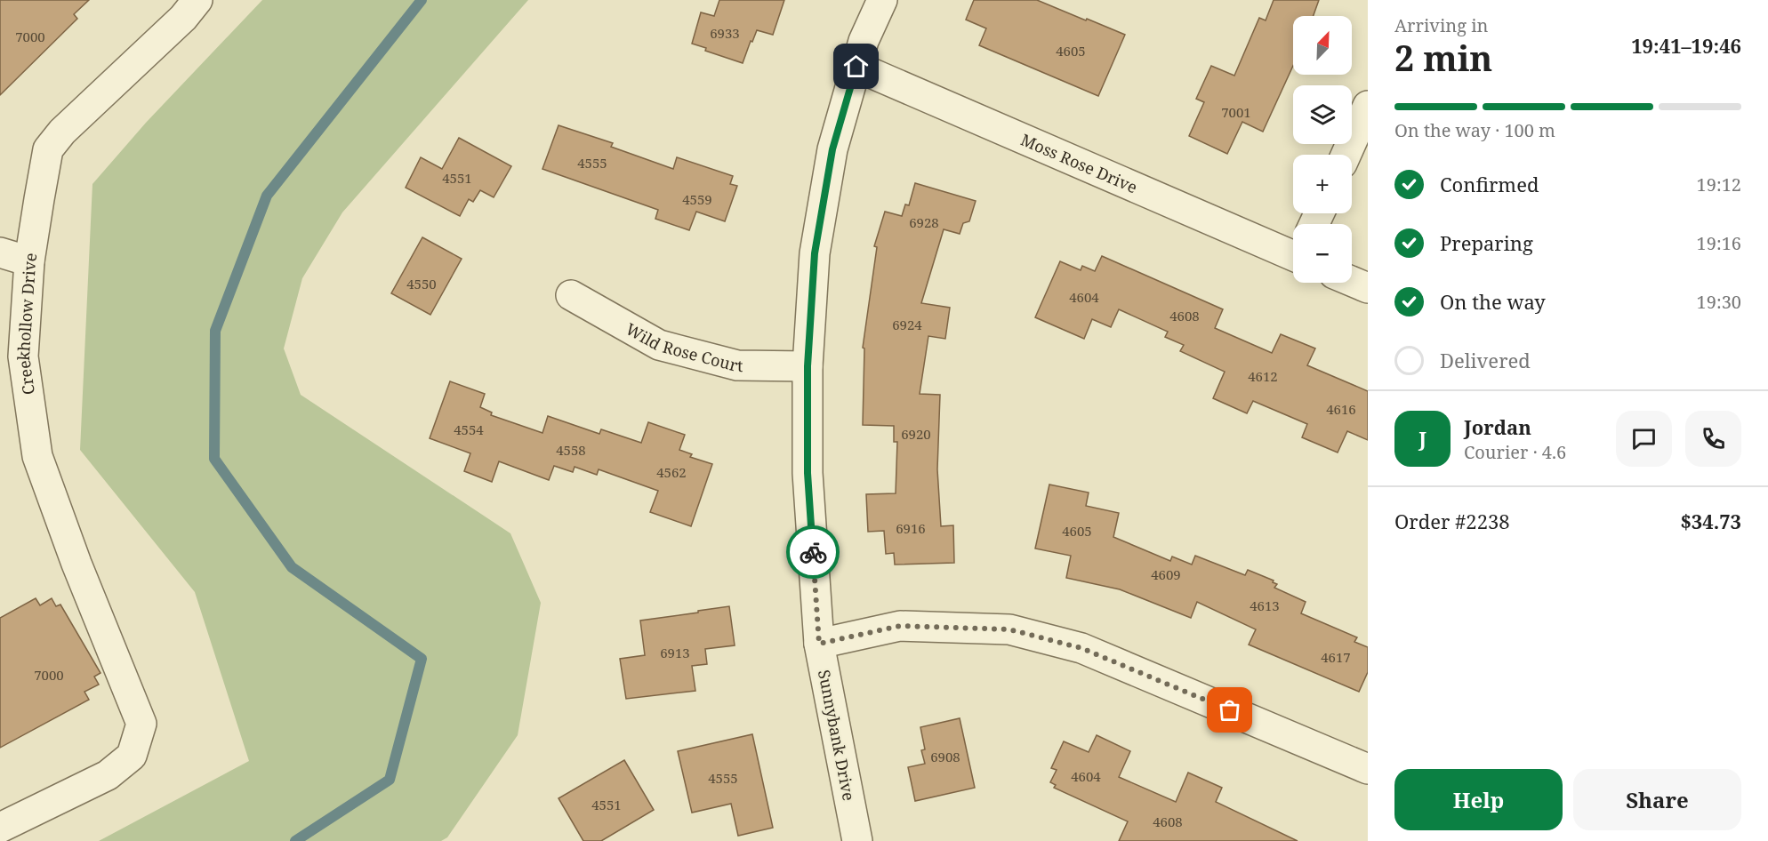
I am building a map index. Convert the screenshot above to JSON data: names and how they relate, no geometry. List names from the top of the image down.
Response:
{
  "streets": {
    "street": [
      "Moss Rose Drive",
      "Creekhollow Drive",
      "Wild Rose Court",
      "Sunnybank Drive"
    ]
  },
  "crossings": [
    ["Moss Rose Drive", "Sunnybank Drive"],
    ["Wild Rose Court", "Sunnybank Drive"]
  ],
  "house_numbers": [
    "6933",
    "7000",
    "4605",
    "7001",
    "4555",
    "4551",
    "4559",
    "6928",
    "4550",
    "4604",
    "4608",
    "6924",
    "4612",
    "4616",
    "4554",
    "6920",
    "4558",
    "4562",
    "6916",
    "4605",
    "4609",
    "4613",
    "6913",
    "4617",
    "7000",
    "6908",
    "4604",
    "4555",
    "4551",
    "4608"
  ],
  "north": "top right",
  "page": {
    "heading": ["2 min", "Arriving in", "19:41–19:46"],
    "panel": [
      "Jordan",
      "Courier · 4.6",
      "Order #2238",
      "$34.73"
    ],
    "map_buttons": ["+", "−"],
    "bar": "On the way · 100 m",
    "list": [
      ["Confirmed", "19:12"],
      ["Preparing", "19:16"],
      ["On the way", "19:30"],
      "Delivered"
    ],
    "round": "J",
    "buttons": ["Help", "Share"]
  }
}
